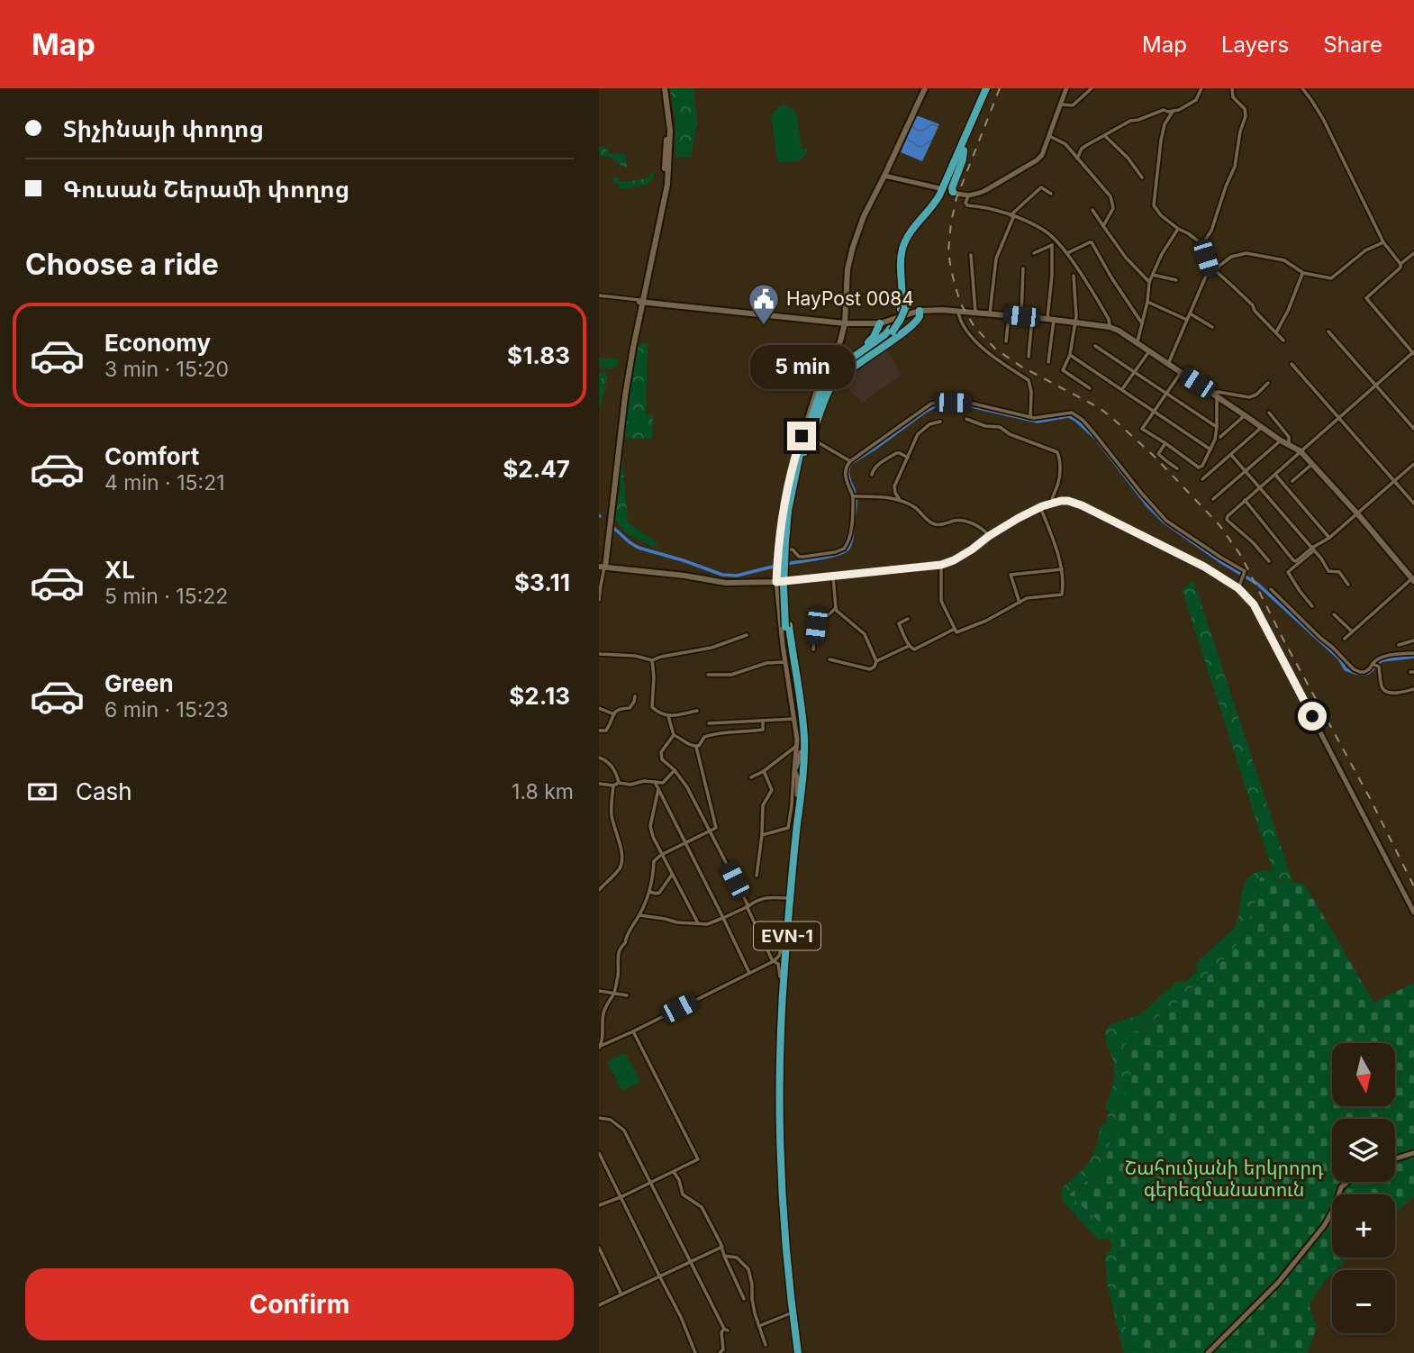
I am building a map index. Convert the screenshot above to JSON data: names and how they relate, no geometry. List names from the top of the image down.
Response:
{
  "streets": {
    "highway": ["EVN-1"]
  },
  "parks": ["Շահումյանի երկրորդ գերեզմանատուն"],
  "places": {
    "public building": ["HayPost 0084"]
  },
  "north": "bottom",
  "page": {
    "header": "Map",
    "nav": ["Map", "Layers", "Share"],
    "banner": ["Տիչինայի փողոց", "Գուսան Շերամի փողոց"],
    "heading": "Choose a ride",
    "list": [
      {
        "name": "Economy",
        "note": "3 min · 15:20",
        "value": "$1.83"
      },
      {
        "name": "Comfort",
        "note": "4 min · 15:21",
        "value": "$2.47"
      },
      {
        "name": "XL",
        "note": "5 min · 15:22",
        "value": "$3.11"
      },
      {
        "name": "Green",
        "note": "6 min · 15:23",
        "value": "$2.13"
      }
    ],
    "bubble": "5 min",
    "pay": ["Cash", "1.8 km"],
    "map_buttons": ["+", "−"],
    "buttons": "Confirm"
  }
}
